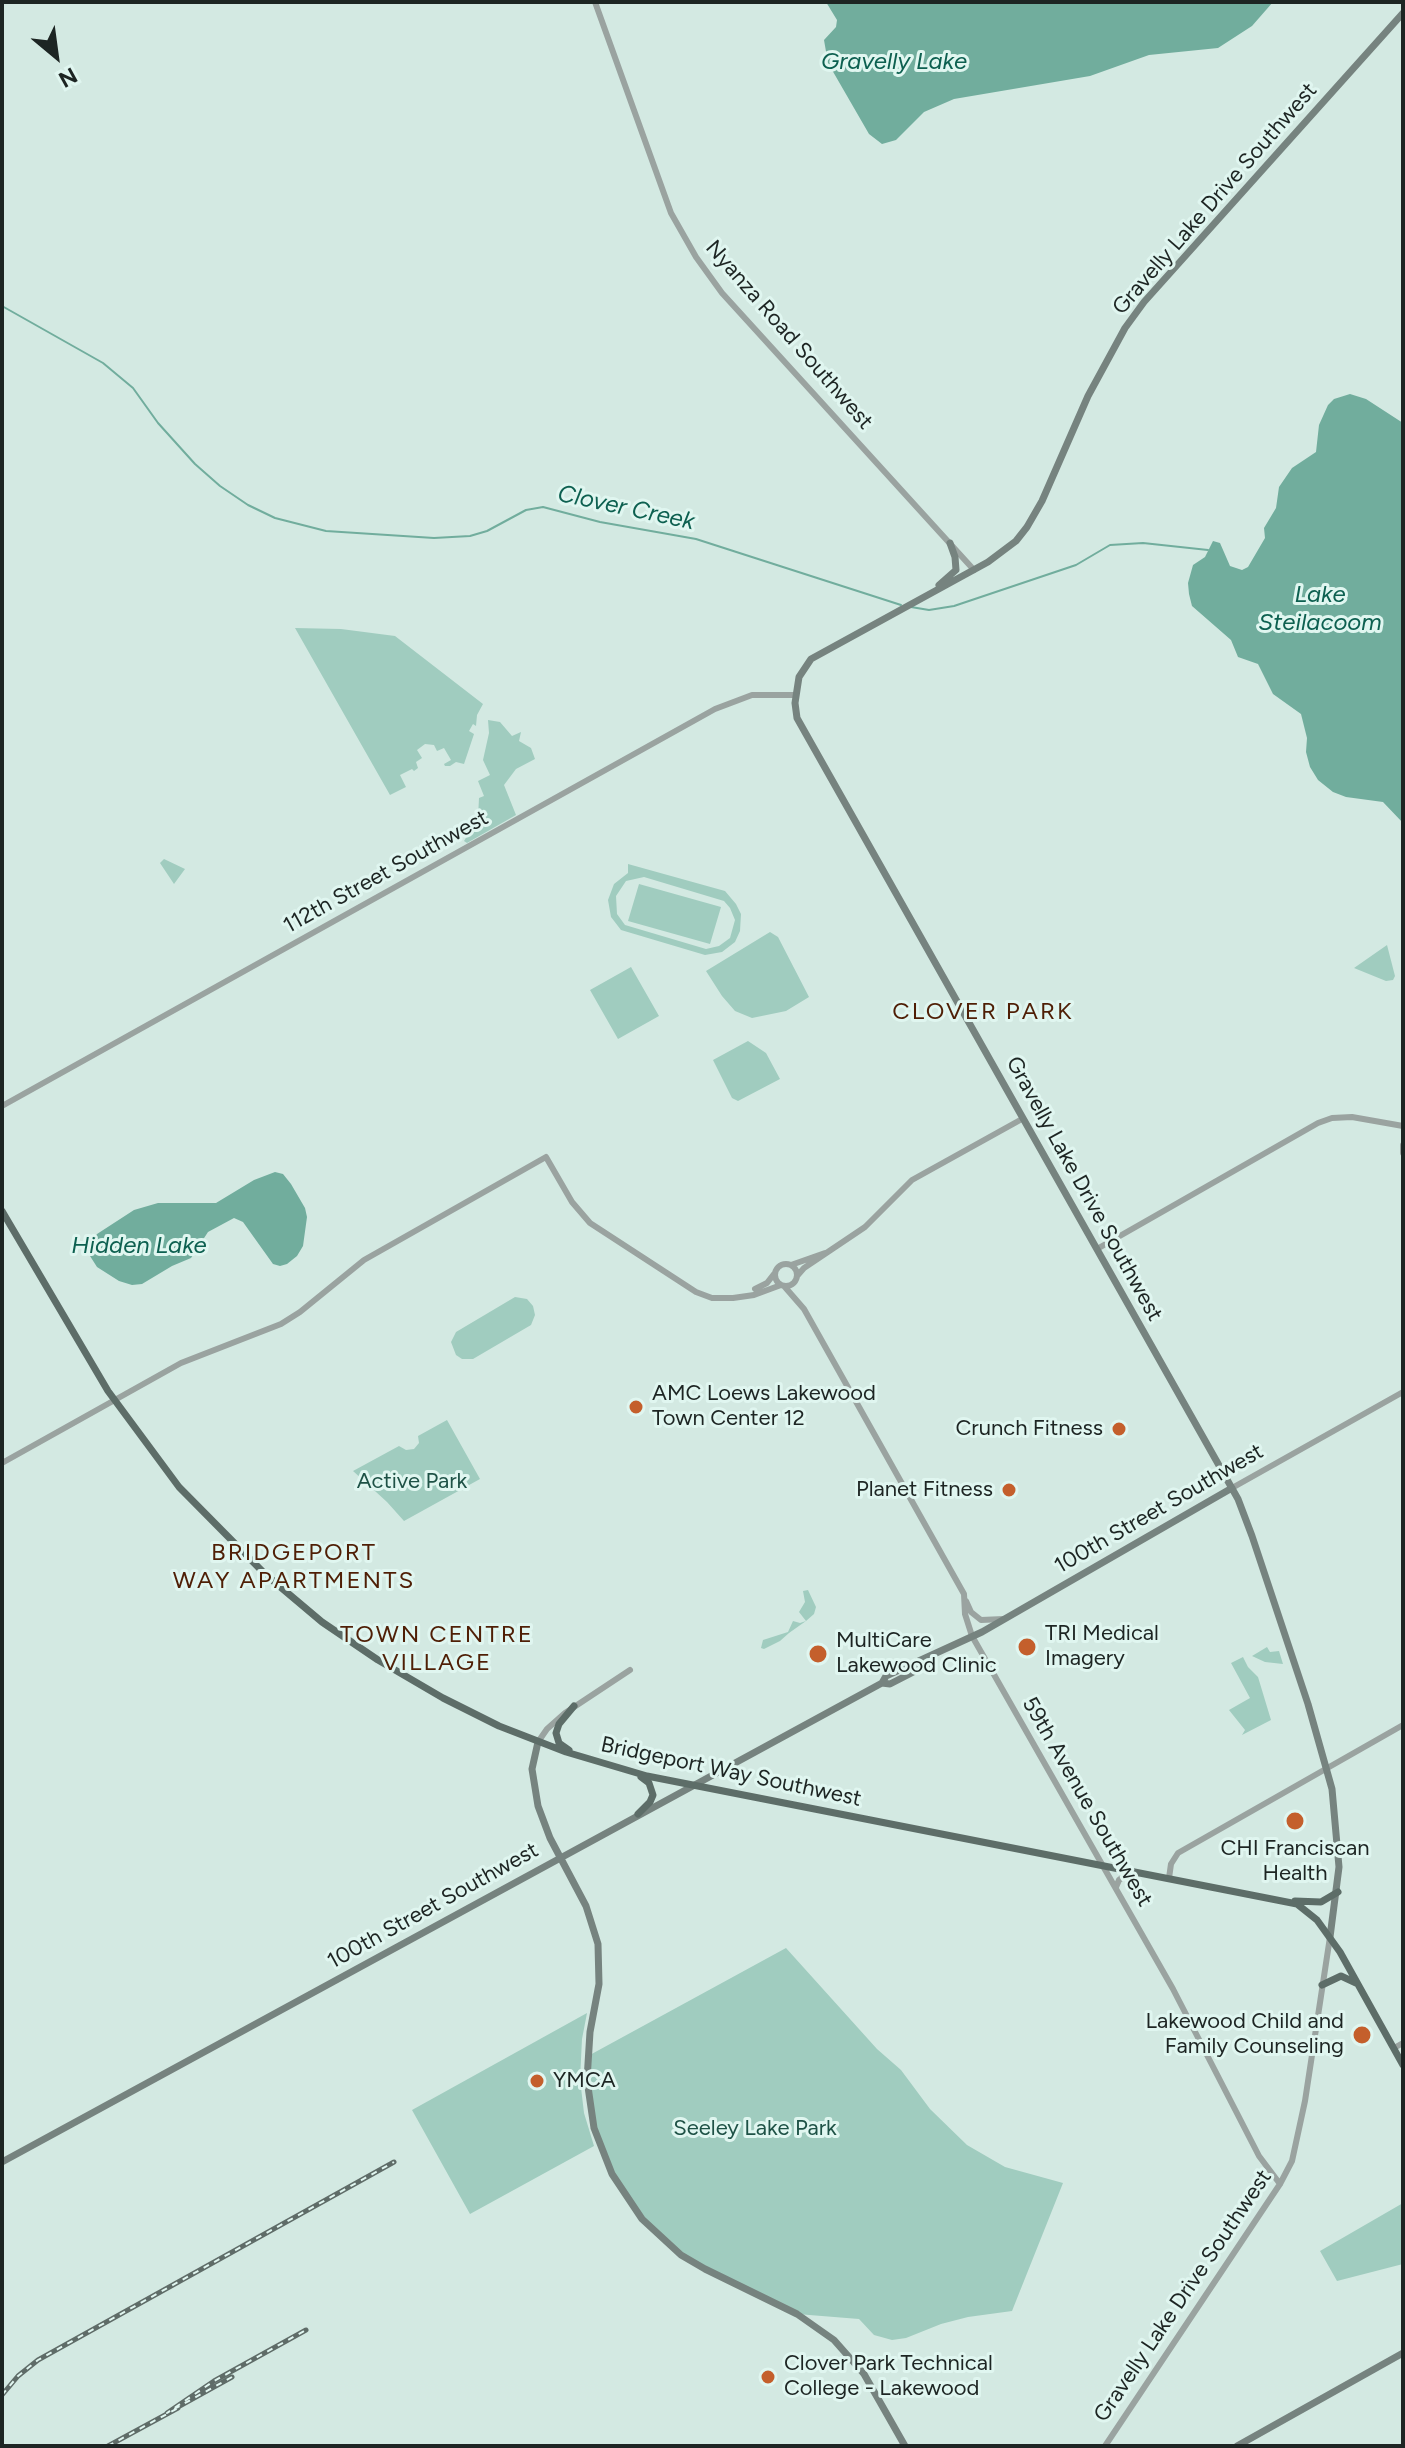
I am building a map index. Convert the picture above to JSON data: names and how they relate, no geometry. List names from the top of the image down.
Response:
{
  "streets": {
    "main road": ["Gravelly Lake Drive Southwest", "100th Street Southwest", "Bridgeport Way Southwest"],
    "street": ["Nyanza Road Southwest", "112th Street Southwest", "59th Avenue Southwest"]
  },
  "crossings": [
    ["Gravelly Lake Drive Southwest", "Nyanza Road Southwest"],
    ["Gravelly Lake Drive Southwest", "112th Street Southwest"],
    ["Gravelly Lake Drive Southwest", "100th Street Southwest"],
    ["Gravelly Lake Drive Southwest", "Bridgeport Way Southwest"],
    ["Gravelly Lake Drive Southwest", "59th Avenue Southwest"],
    ["100th Street Southwest", "Bridgeport Way Southwest"],
    ["100th Street Southwest", "59th Avenue Southwest"],
    ["Bridgeport Way Southwest", "59th Avenue Southwest"]
  ],
  "districts": ["CLOVER PARK", "BRIDGEPORT WAY APARTMENTS", "TOWN CENTRE VILLAGE"],
  "water": [
    "Gravelly Lake",
    "Clover Creek",
    "Lake Steilacoom",
    "Hidden Lake"
  ],
  "parks": ["Active Park", "Seeley Lake Park"],
  "places": [
    "AMC Loews Lakewood Town Center 12",
    "Crunch Fitness",
    "Planet Fitness",
    "TRI Medical Imagery",
    "MultiCare Lakewood Clinic",
    "CHI Franciscan Health",
    "Lakewood Child and Family Counseling",
    "YMCA",
    "Clover Park Technical College - Lakewood"
  ],
  "north": "bottom right"
}
